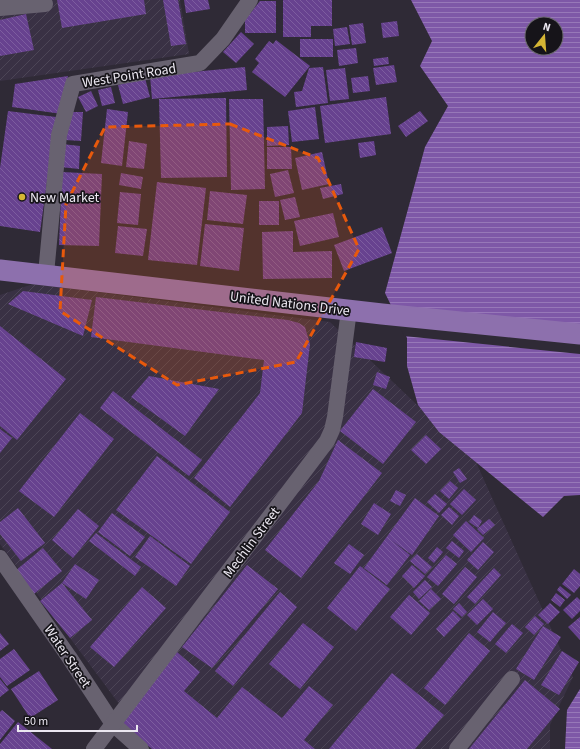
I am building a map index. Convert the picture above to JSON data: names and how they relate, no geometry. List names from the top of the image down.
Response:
{
  "streets": {
    "main road": ["United Nations Drive"],
    "street": ["West Point Road", "Mechlin Street", "Water Street"]
  },
  "crossings": [
    ["West Point Road", "United Nations Drive"],
    ["United Nations Drive", "Mechlin Street"],
    ["Mechlin Street", "Water Street"]
  ],
  "places": ["New Market"],
  "scale_bar": "50 m",
  "north": "top"
}
